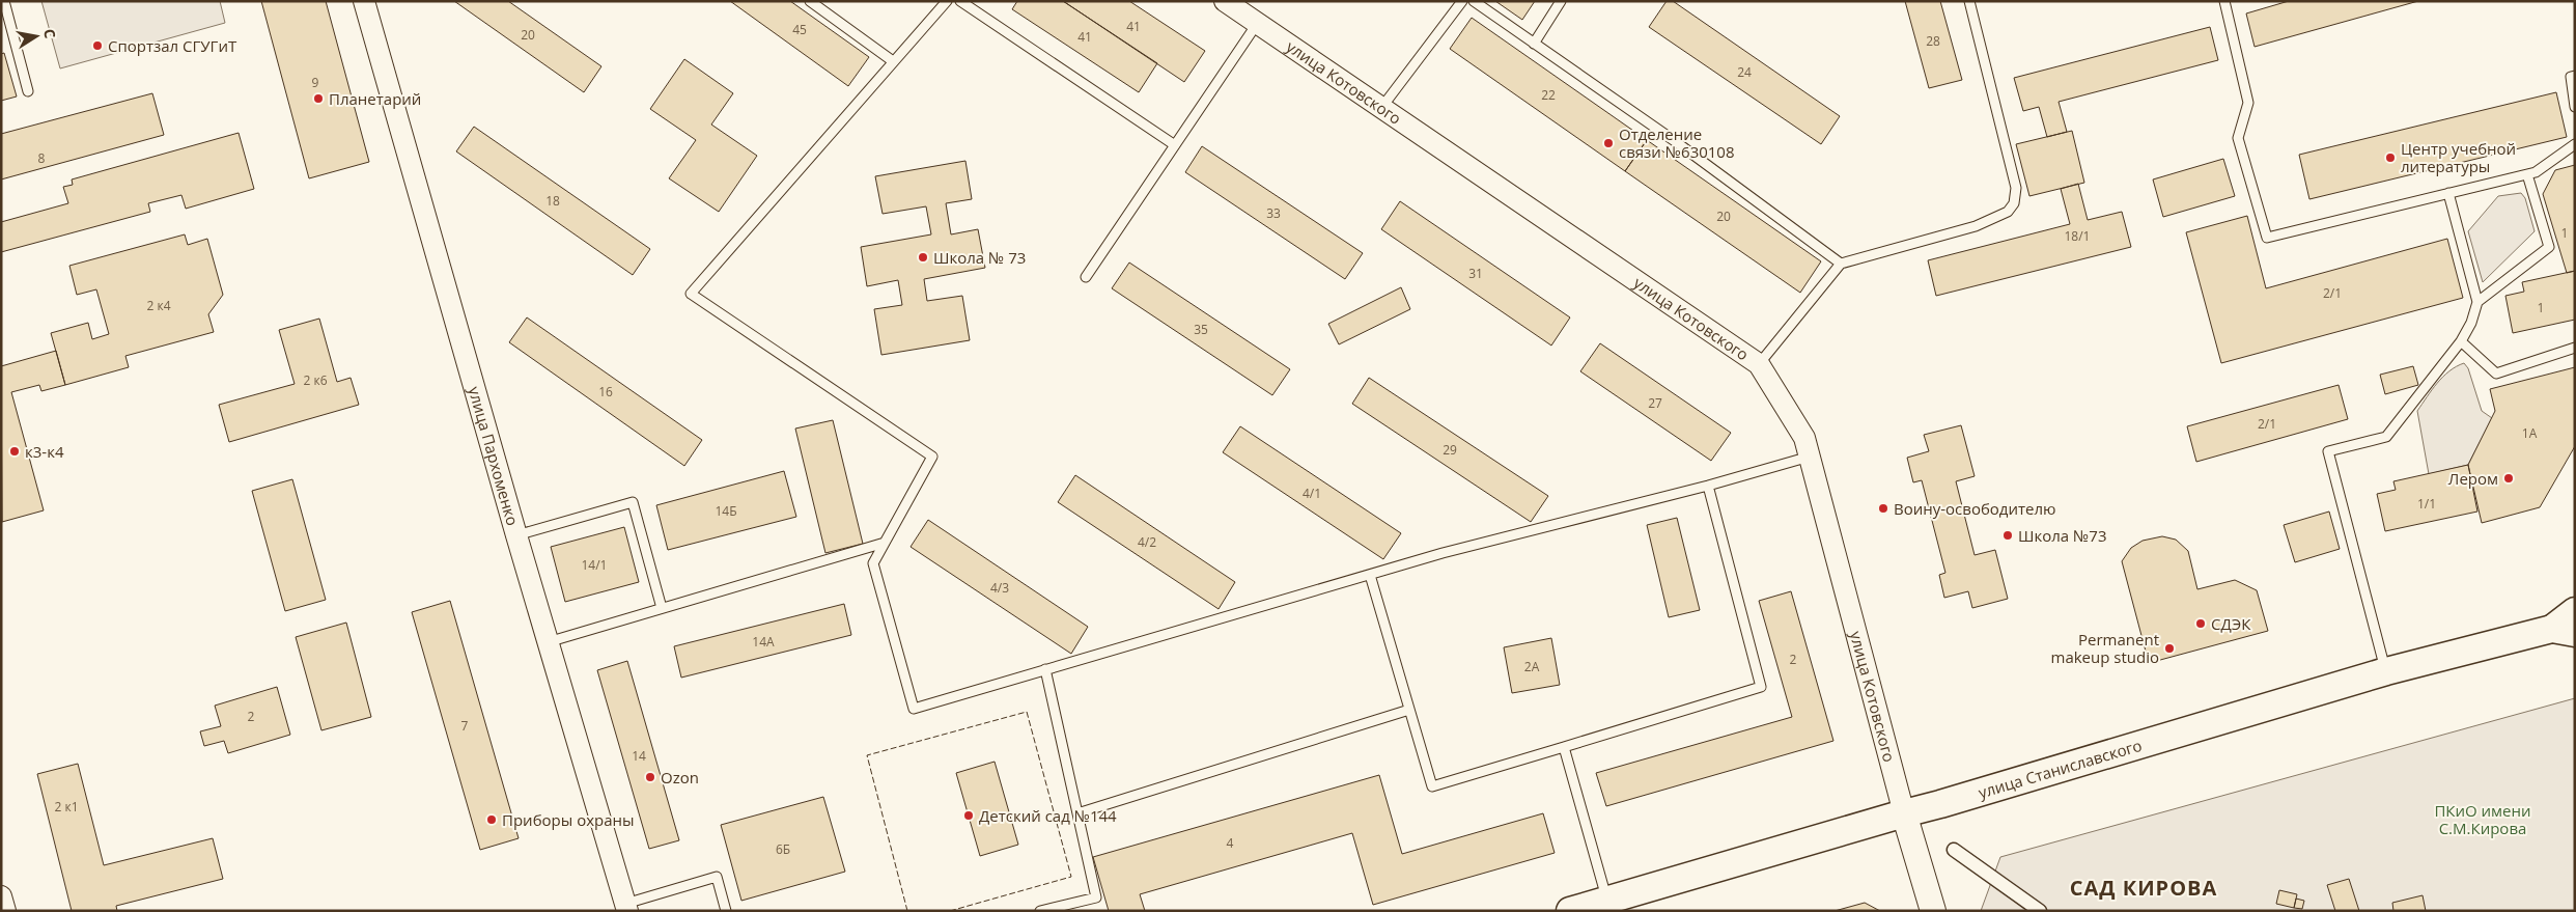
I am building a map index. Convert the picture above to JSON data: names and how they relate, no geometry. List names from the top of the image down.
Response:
{
  "streets": {
    "main road": ["улица Котовского", "улица Станиславского"],
    "street": ["улица Пархоменко"]
  },
  "crossings": [
    ["улица Котовского", "улица Станиславского"]
  ],
  "districts": ["САД КИРОВА"],
  "parks": ["ПКиО имени С.М.Кирова"],
  "places": [
    "Спортзал СГУГиТ",
    "Планетарий",
    "Отделение связи №630108",
    "Центр учебной литературы",
    "Школа № 73",
    "к3-к4",
    "Лером",
    "Воину-освободителю",
    "Школа №73",
    "СДЭК",
    "Permanent makeup studio",
    "Ozon",
    "Детский сад №144",
    "Приборы охраны"
  ],
  "house_numbers": [
    "41",
    "45",
    "20",
    "41",
    "28",
    "24",
    "9",
    "22",
    "8",
    "18",
    "33",
    "20",
    "1",
    "18/1",
    "31",
    "2/1",
    "2 к4",
    "1",
    "35",
    "2 к6",
    "16",
    "27",
    "2/1",
    "1А",
    "29",
    "4/1",
    "1/1",
    "14Б",
    "4/2",
    "14/1",
    "4/3",
    "14А",
    "2",
    "2А",
    "2",
    "7",
    "14",
    "2 к1",
    "4",
    "6Б"
  ],
  "north": "right"
}
